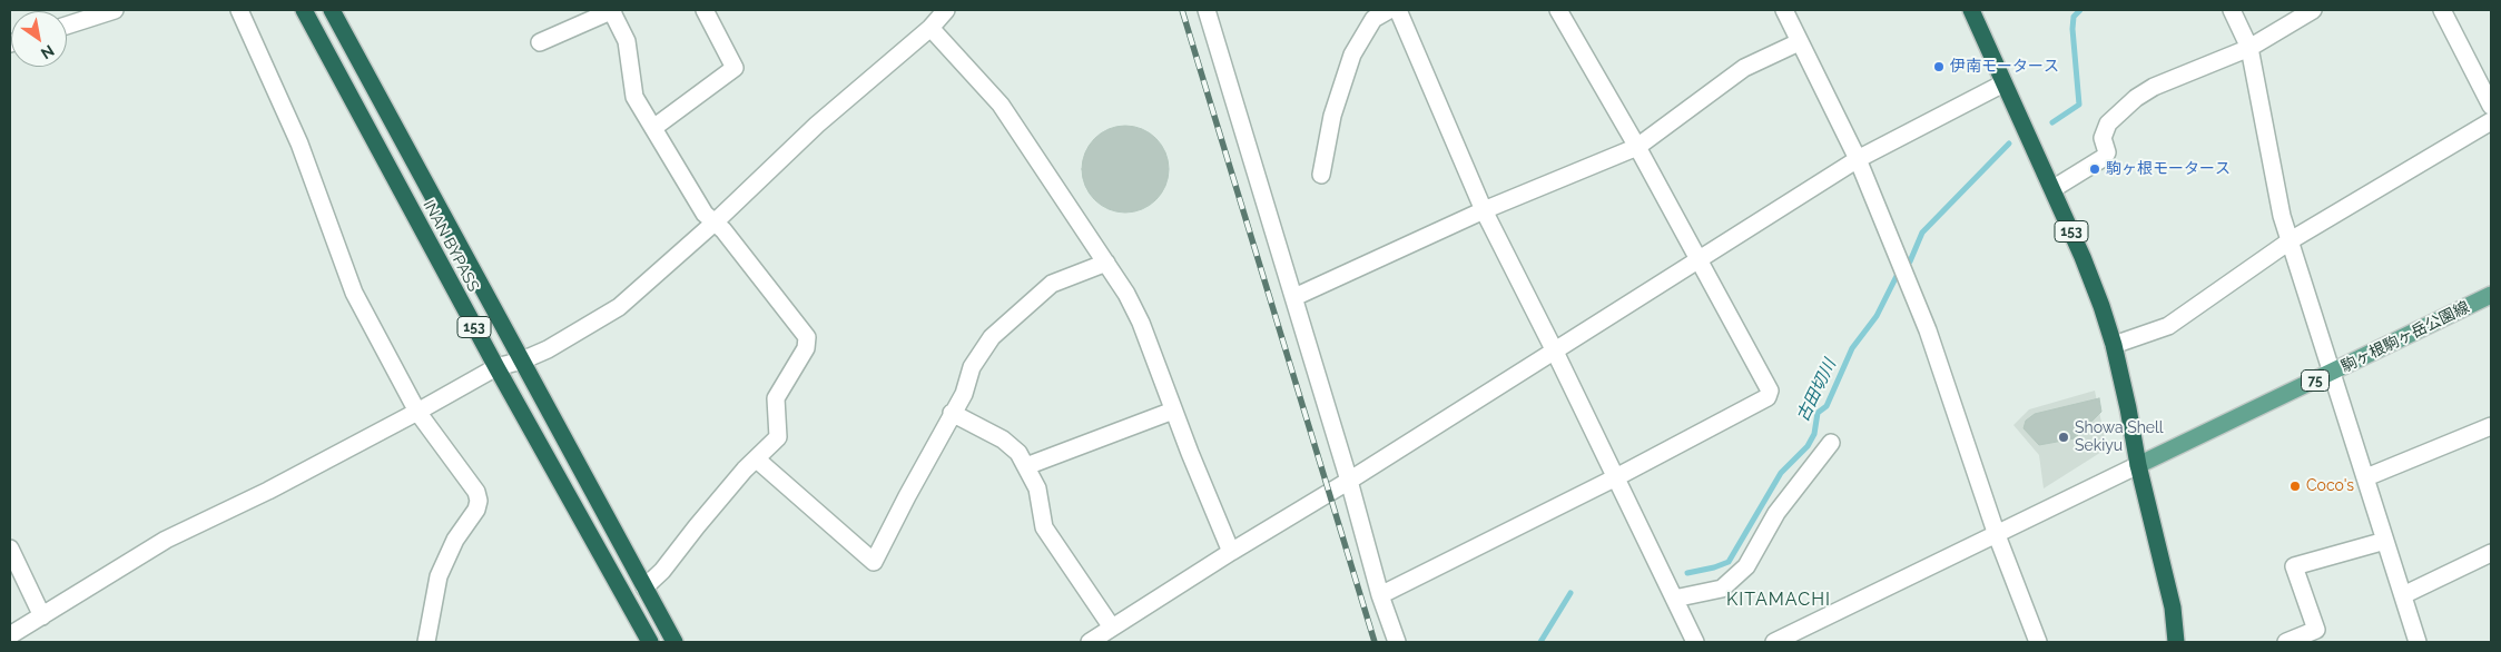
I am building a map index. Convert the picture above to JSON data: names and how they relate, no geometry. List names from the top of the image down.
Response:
{
  "streets": {
    "highway": ["153", "INAN BYPASS"],
    "main road": ["駒ヶ根駒ヶ岳公園線", "75"]
  },
  "crossings": [
    ["153", "駒ヶ根駒ヶ岳公園線"]
  ],
  "districts": ["KITAMACHI"],
  "water": ["古田切川"],
  "places": [
    "伊南モータース",
    "駒ヶ根モータース",
    "Showa Shell Sekiyu",
    "Coco's"
  ],
  "north": "bottom right"
}
